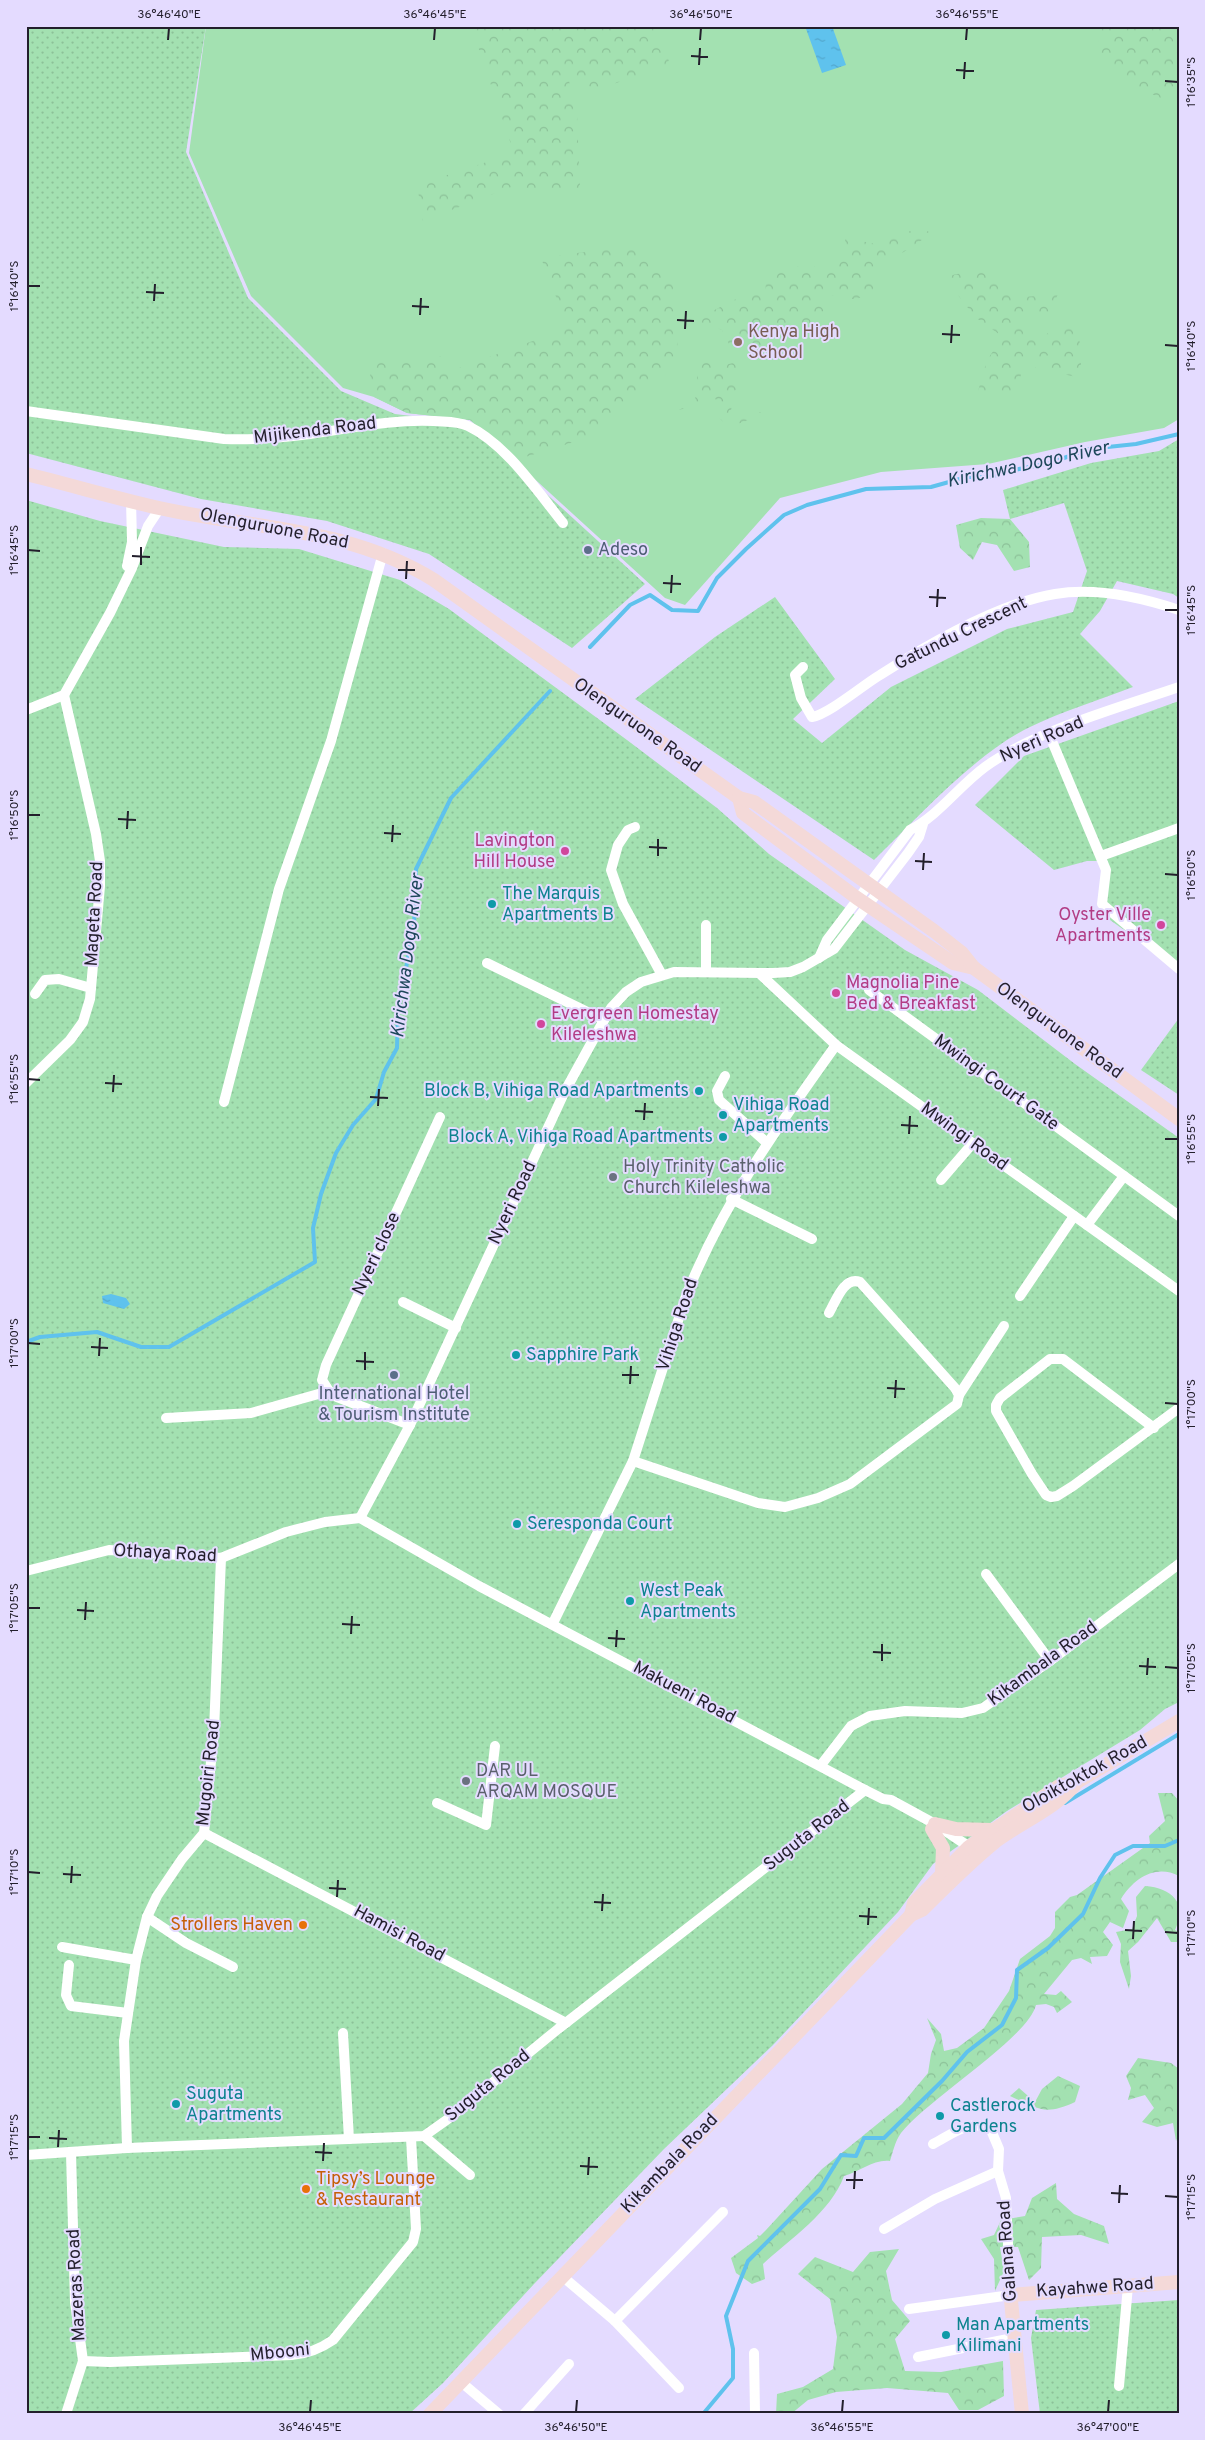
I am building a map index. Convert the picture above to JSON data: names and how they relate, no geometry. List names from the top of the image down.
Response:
{
  "streets": {
    "street": [
      "Mijikenda Road",
      "Olenguruone Road",
      "Gatundu Crescent",
      "Nyeri Road",
      "Mageta Road",
      "Mwingi Court Gate",
      "Mwingi Road",
      "Nyeri close",
      "Vihiga Road",
      "Othaya Road",
      "Kikambala Road",
      "Makueni Road",
      "Mugoiri Road",
      "Oloiktoktok Road",
      "Suguta Road",
      "Hamisi Road",
      "Galana Road",
      "Mazeras Road",
      "Kayahwe Road",
      "Mbooni"
    ]
  },
  "crossings": [
    ["Olenguruone Road", "Nyeri Road"],
    ["Nyeri Road", "Mwingi Road"],
    ["Nyeri Road", "Othaya Road"],
    ["Nyeri Road", "Makueni Road"],
    ["Mwingi Road", "Vihiga Road"],
    ["Vihiga Road", "Makueni Road"],
    ["Othaya Road", "Makueni Road"],
    ["Othaya Road", "Mugoiri Road"],
    ["Kikambala Road", "Makueni Road"],
    ["Makueni Road", "Oloiktoktok Road"],
    ["Makueni Road", "Suguta Road"],
    ["Mugoiri Road", "Suguta Road"],
    ["Mugoiri Road", "Hamisi Road"],
    ["Suguta Road", "Hamisi Road"],
    ["Suguta Road", "Mazeras Road"],
    ["Suguta Road", "Mbooni"],
    ["Galana Road", "Kayahwe Road"],
    ["Mazeras Road", "Mbooni"]
  ],
  "water": ["Kirichwa Dogo River"],
  "places": [
    "Kenya High School",
    "Adeso",
    "Lavington Hill House",
    "The Marquis Apartments B",
    "Oyster Ville Apartments",
    "Magnolia Pine Bed & Breakfast",
    "Evergreen Homestay Kileleshwa",
    "Block B, Vihiga Road Apartments",
    "Vihiga Road Apartments",
    "Block A, Vihiga Road Apartments",
    "Holy Trinity Catholic Church Kileleshwa",
    "Sapphire Park",
    "International Hotel & Tourism Institute",
    "Seresponda Court",
    "West Peak Apartments",
    "DAR UL ARQAM MOSQUE",
    "Strollers Haven",
    "Suguta Apartments",
    "Castlerock Gardens",
    "Tipsy’s Lounge & Restaurant",
    "Man Apartments Kilimani"
  ],
  "coordinates": [
    "36°46'40\"E",
    "36°46'45\"E",
    "36°46'50\"E",
    "36°46'55\"E",
    "1°16'35\"S",
    "1°16'40\"S",
    "1°16'45\"S",
    "1°16'50\"S",
    "1°16'55\"S",
    "1°17'00\"S",
    "1°17'05\"S",
    "1°17'10\"S",
    "1°17'15\"S",
    "36°47'00\"E"
  ]
}
